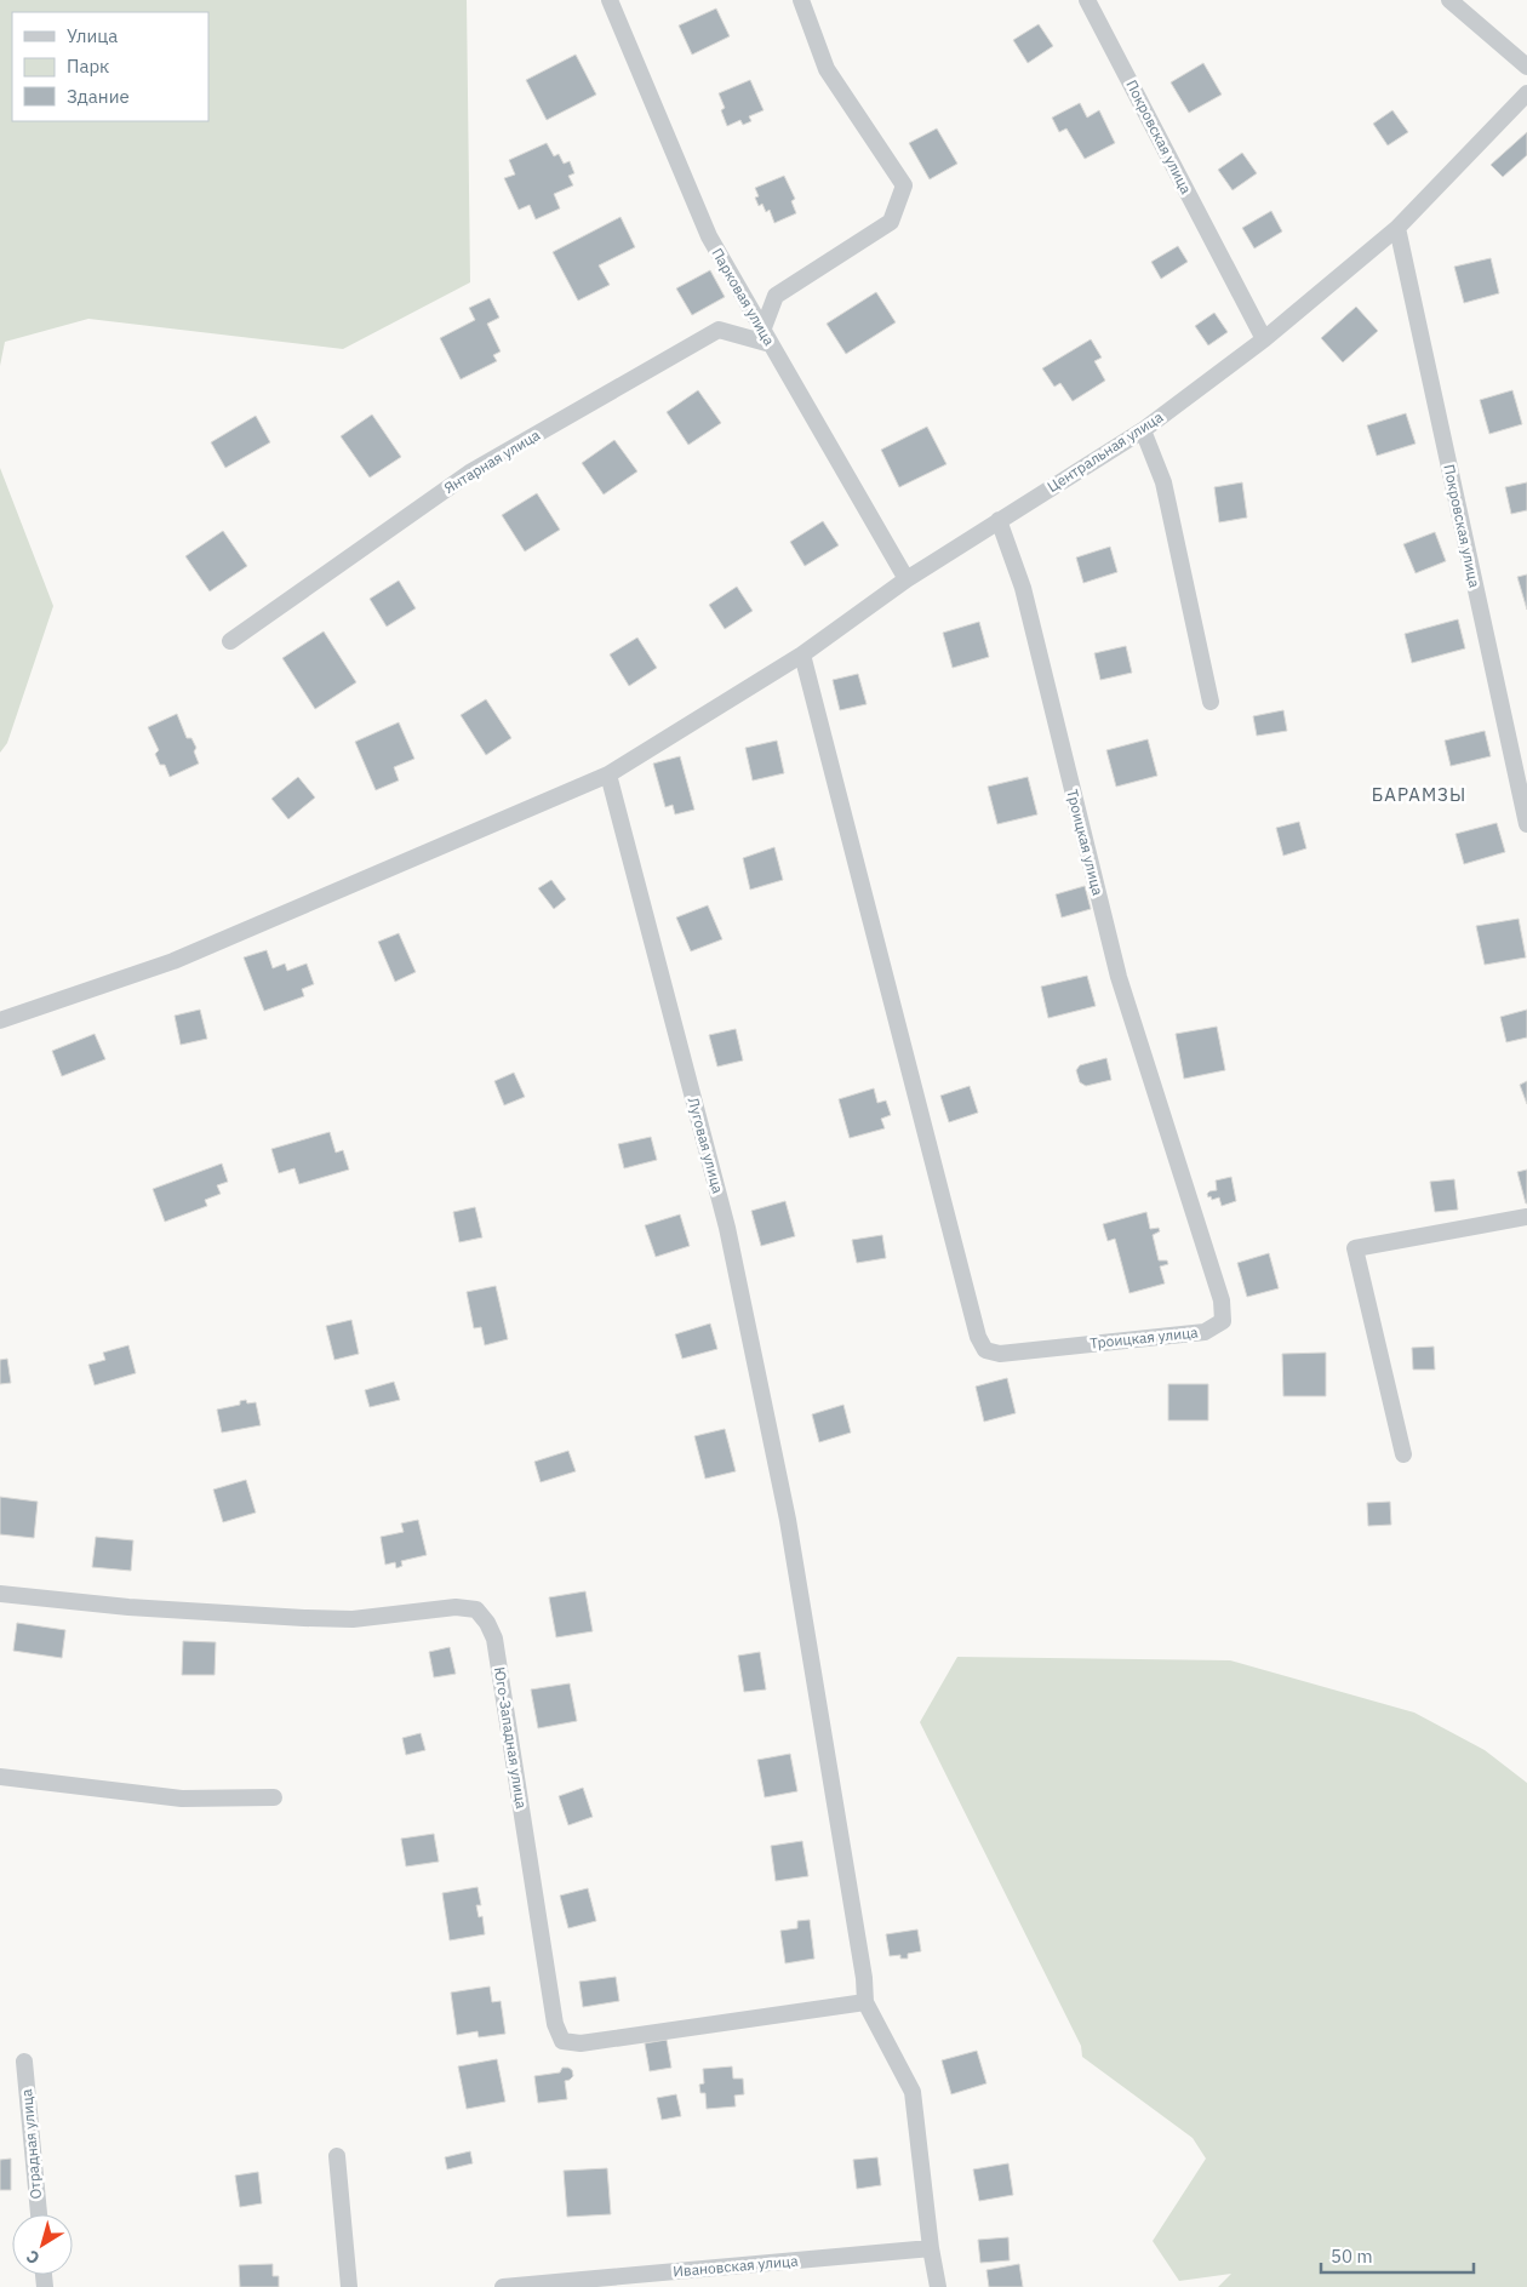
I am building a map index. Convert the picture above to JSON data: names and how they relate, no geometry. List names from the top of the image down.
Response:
{
  "streets": {
    "street": [
      "Покровская улица",
      "Парковая улица",
      "Центральная улица",
      "Янтарная улица",
      "Троицкая улица",
      "Луговая улица",
      "Юго-Западная улица",
      "Отрадная улица",
      "Ивановская улица"
    ]
  },
  "crossings": [
    ["Покровская улица", "Центральная улица"],
    ["Парковая улица", "Центральная улица"],
    ["Парковая улица", "Янтарная улица"],
    ["Центральная улица", "Троицкая улица"],
    ["Центральная улица", "Луговая улица"],
    ["Луговая улица", "Юго-Западная улица"]
  ],
  "districts": ["БАРАМЗЫ"],
  "legend": ["Улица", "Парк", "Здание"],
  "scale_bar": "50 m",
  "north": "bottom left"
}
